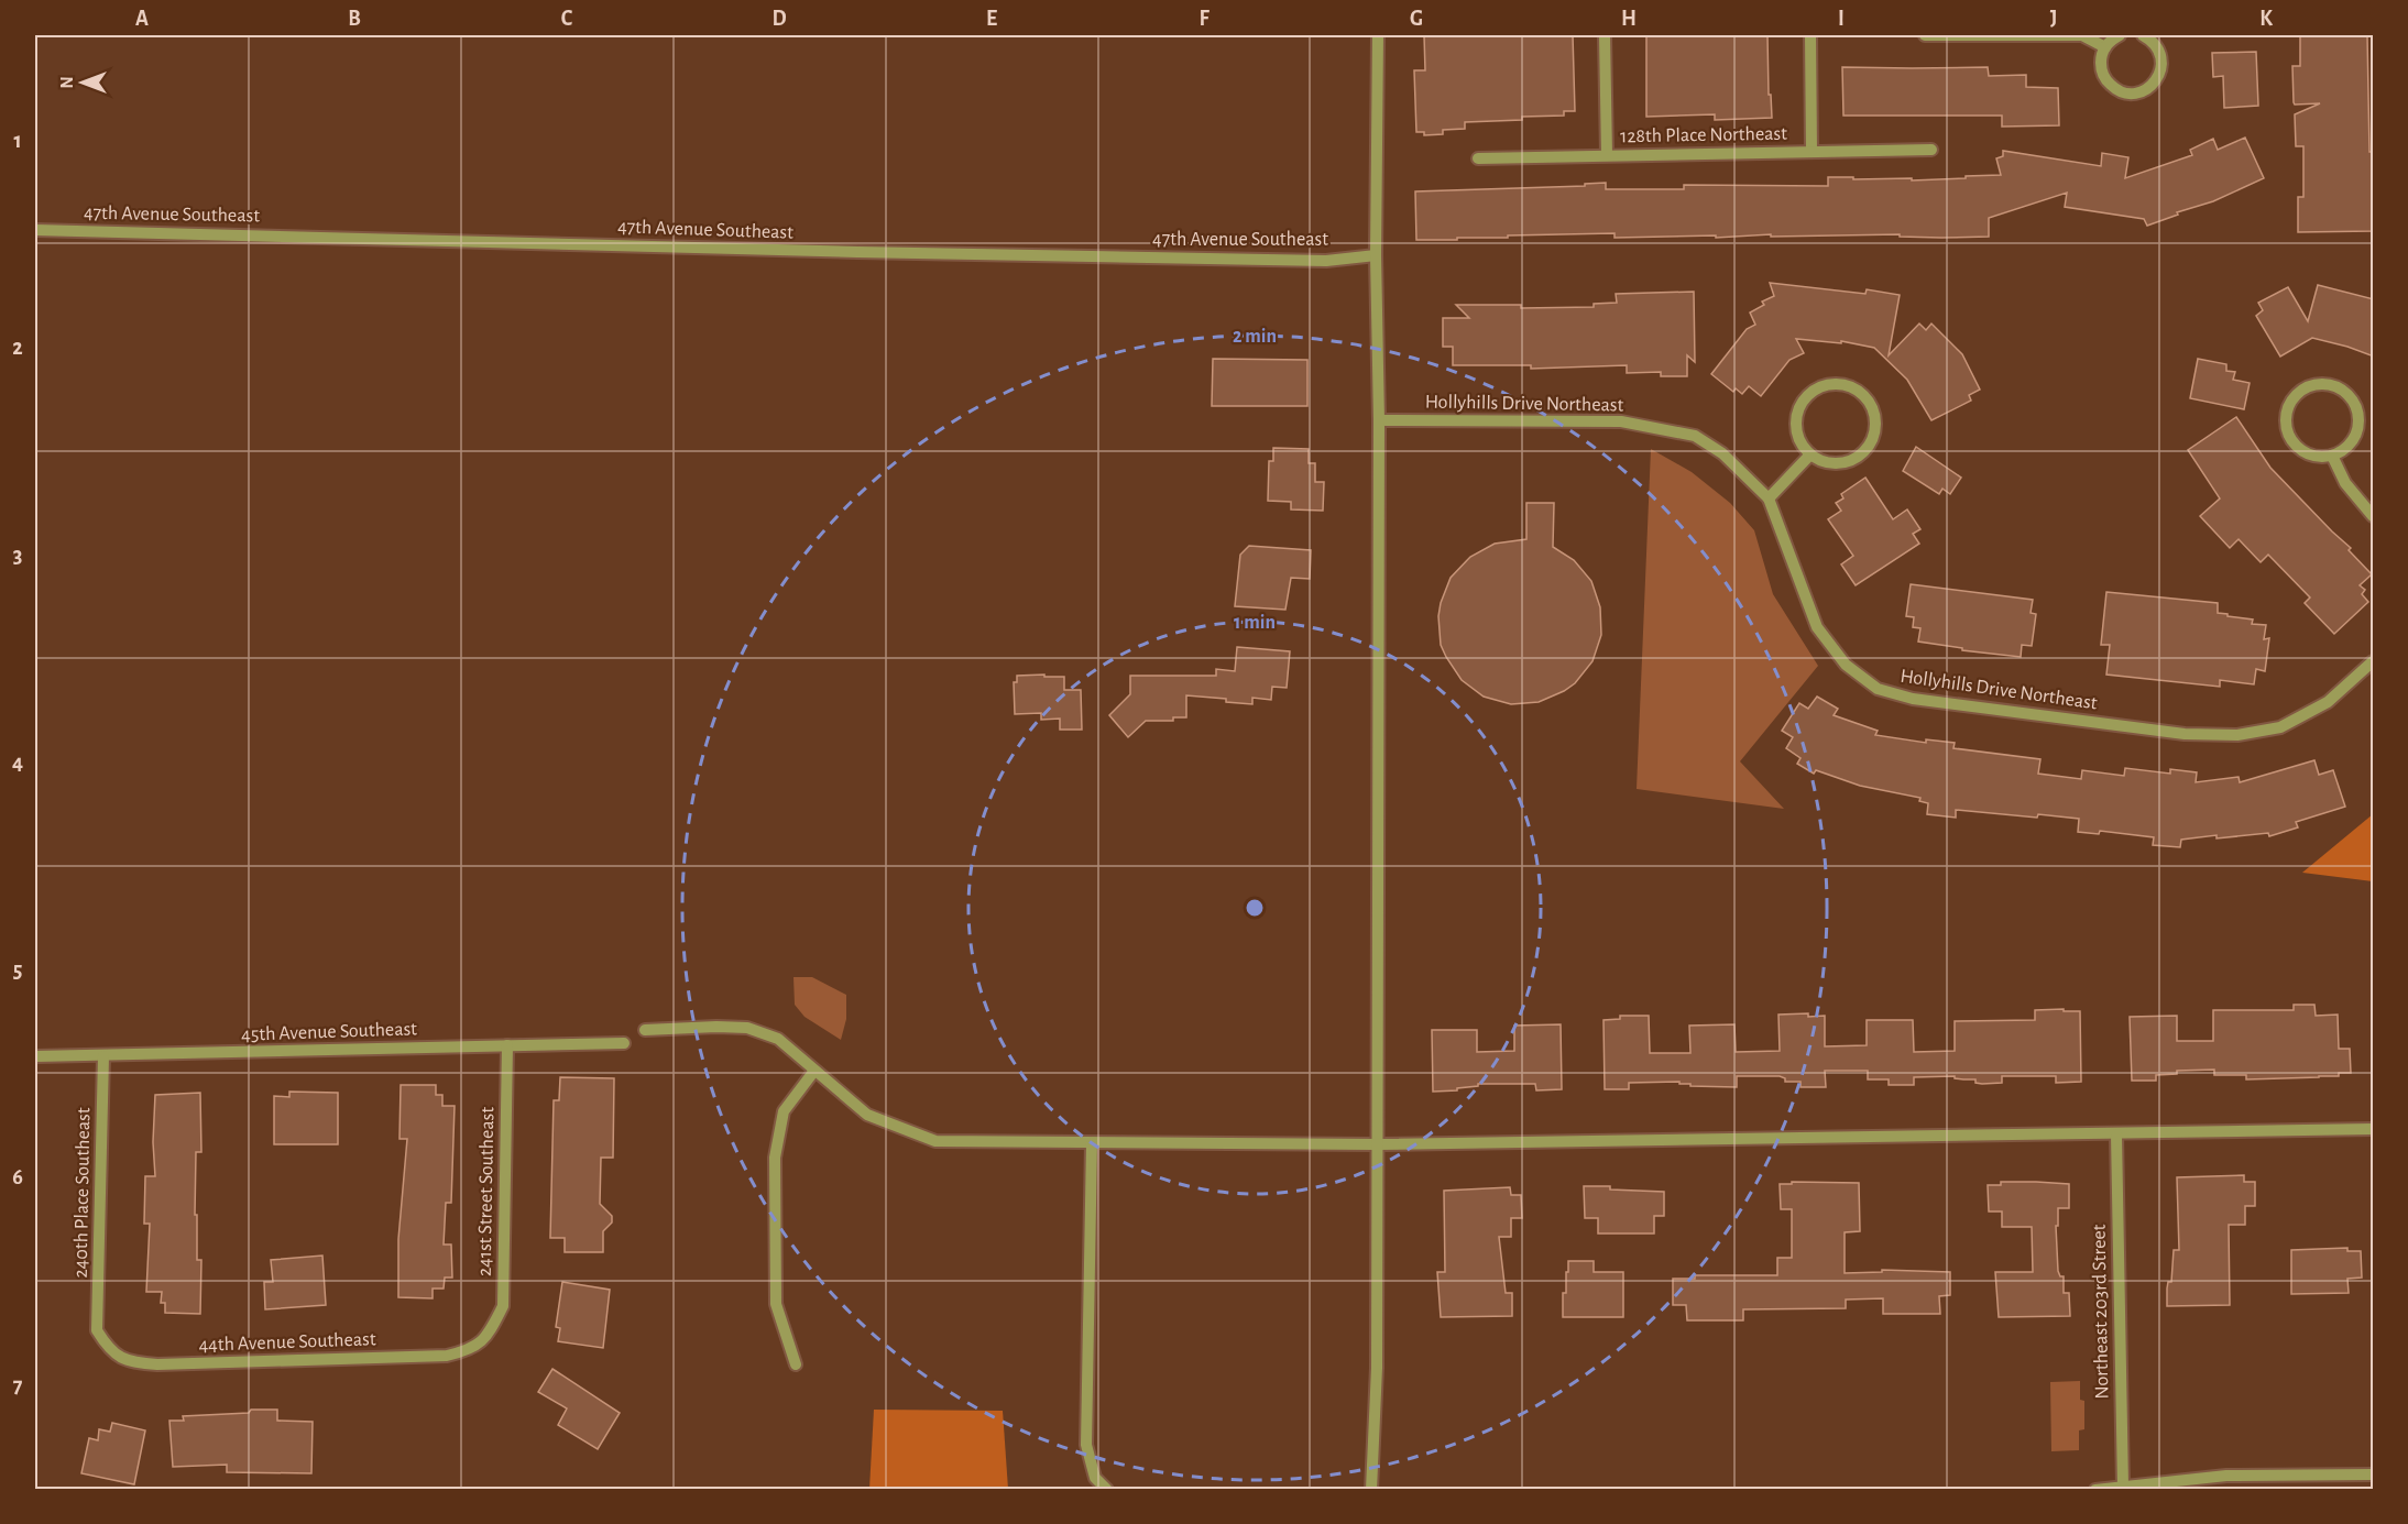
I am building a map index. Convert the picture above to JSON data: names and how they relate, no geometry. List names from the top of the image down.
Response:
{
  "streets": {
    "street": [
      "128th Place Northeast",
      "47th Avenue Southeast",
      "Hollyhills Drive Northeast",
      "45th Avenue Southeast",
      "241st Street Southeast",
      "240th Place Southeast",
      "Northeast 203rd Street",
      "44th Avenue Southeast"
    ]
  },
  "crossings": [
    ["45th Avenue Southeast", "241st Street Southeast"],
    ["45th Avenue Southeast", "240th Place Southeast"],
    ["241st Street Southeast", "44th Avenue Southeast"],
    ["240th Place Southeast", "44th Avenue Southeast"]
  ],
  "north": "left",
  "grid": {
    "columns": [
      "A",
      "B",
      "C",
      "D",
      "E",
      "F",
      "G",
      "H",
      "I",
      "J",
      "K"
    ],
    "rows": [
      "1",
      "2",
      "3",
      "4",
      "5",
      "6",
      "7"
    ]
  },
  "rings": ["2 min", "1 min"]
}
